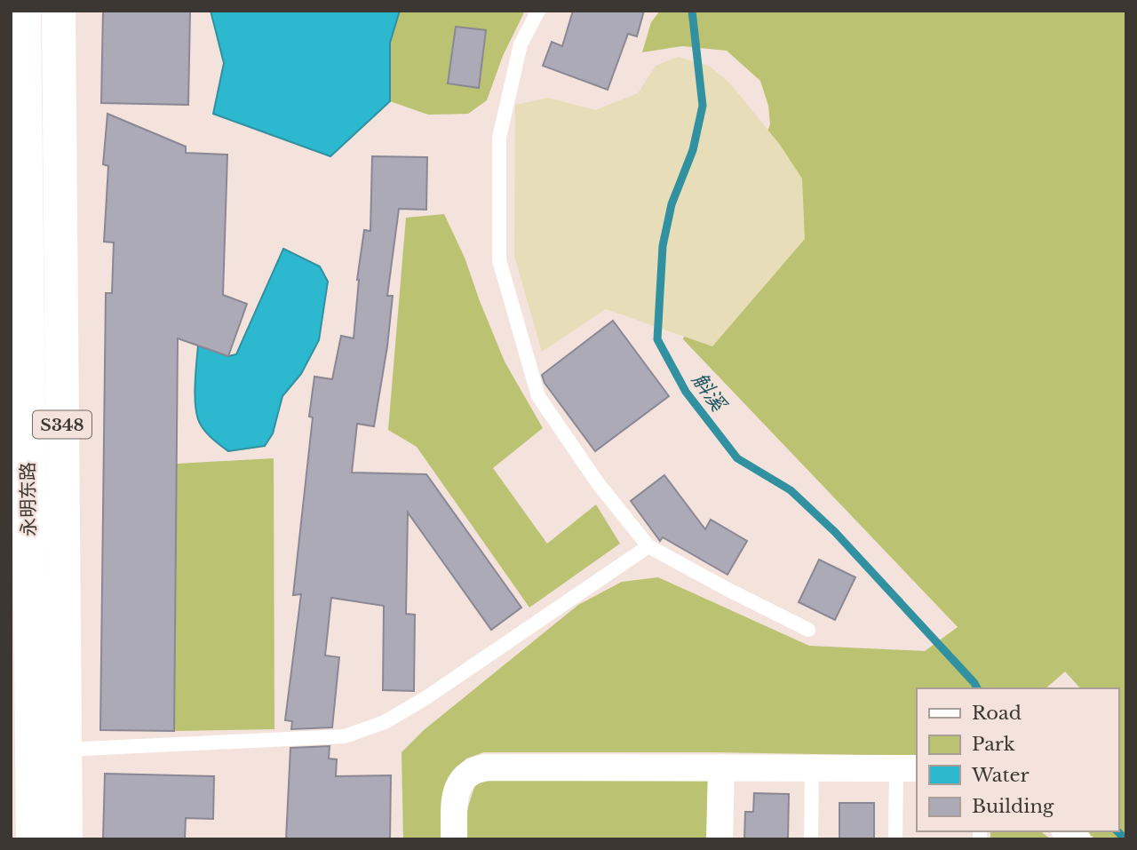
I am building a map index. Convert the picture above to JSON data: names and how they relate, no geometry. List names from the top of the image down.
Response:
{
  "streets": {
    "main road": ["S348", "永明东路"]
  },
  "water": ["斛溪"],
  "legend": [
    "Road",
    "Park",
    "Water",
    "Building"
  ]
}
